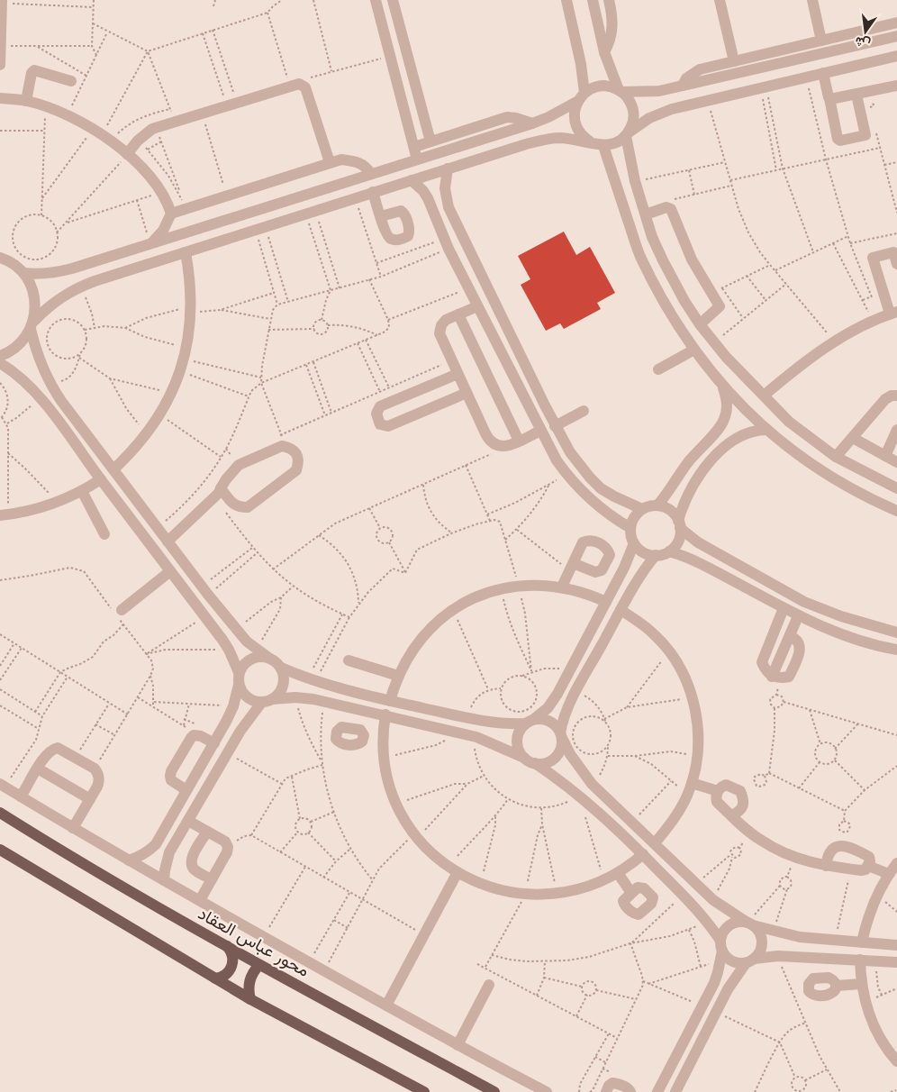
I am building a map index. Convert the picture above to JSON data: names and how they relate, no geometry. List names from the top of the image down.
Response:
{
  "streets": {
    "main road": ["محور عباس العقاد"]
  },
  "north": "bottom"
}
